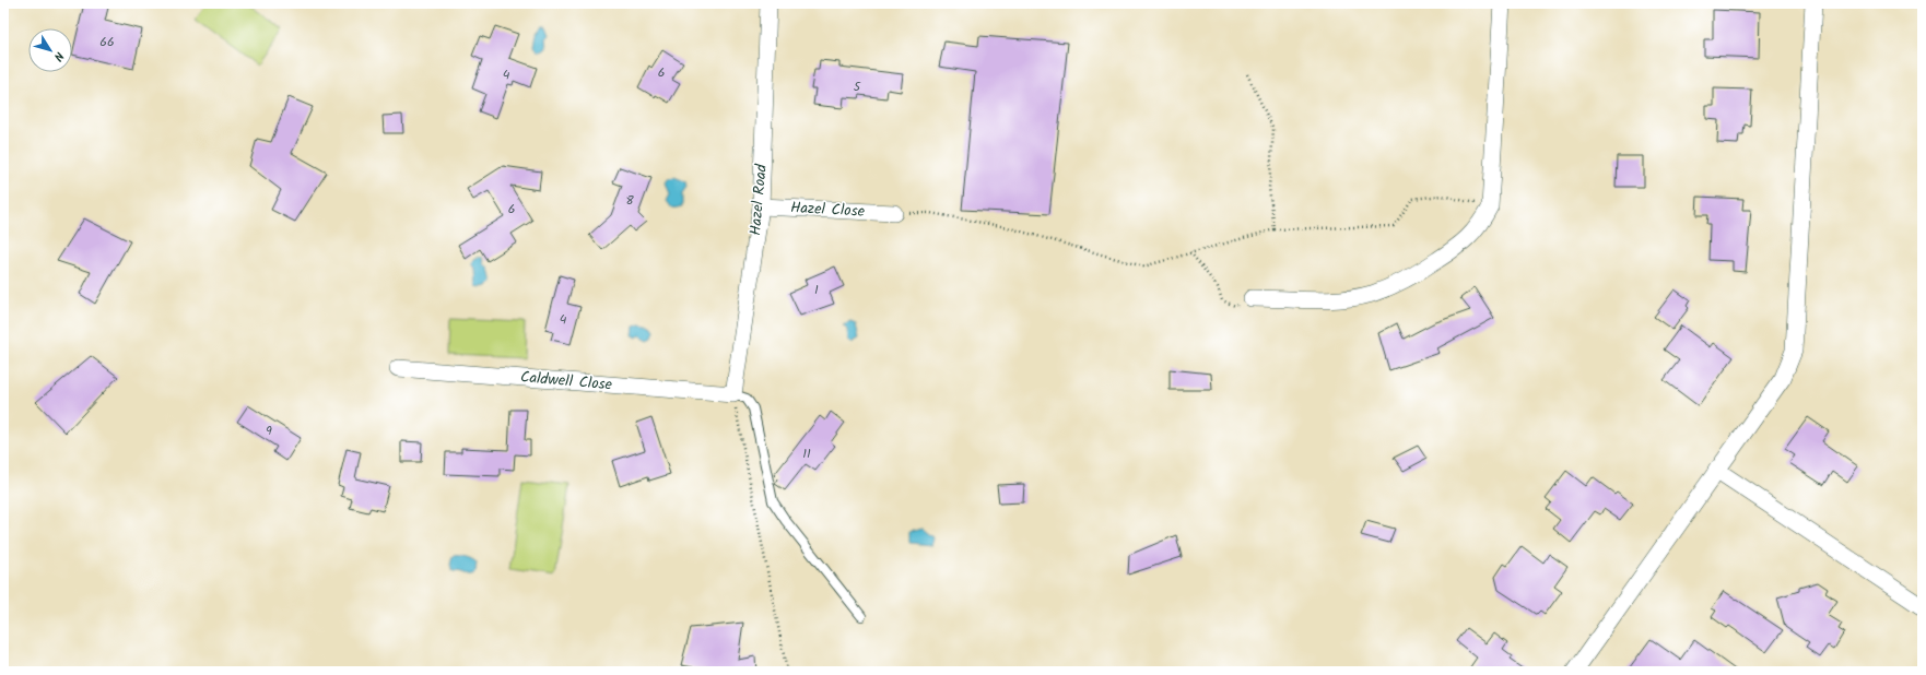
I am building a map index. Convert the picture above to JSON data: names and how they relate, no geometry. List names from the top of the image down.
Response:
{
  "streets": {
    "street": ["Hazel Road", "Hazel Close", "Caldwell Close"]
  },
  "crossings": [
    ["Hazel Road", "Hazel Close"],
    ["Hazel Road", "Caldwell Close"]
  ],
  "house_numbers": [
    "66",
    "6",
    "4",
    "5",
    "8",
    "6",
    "1",
    "4",
    "9",
    "11"
  ],
  "north": "bottom right"
}
